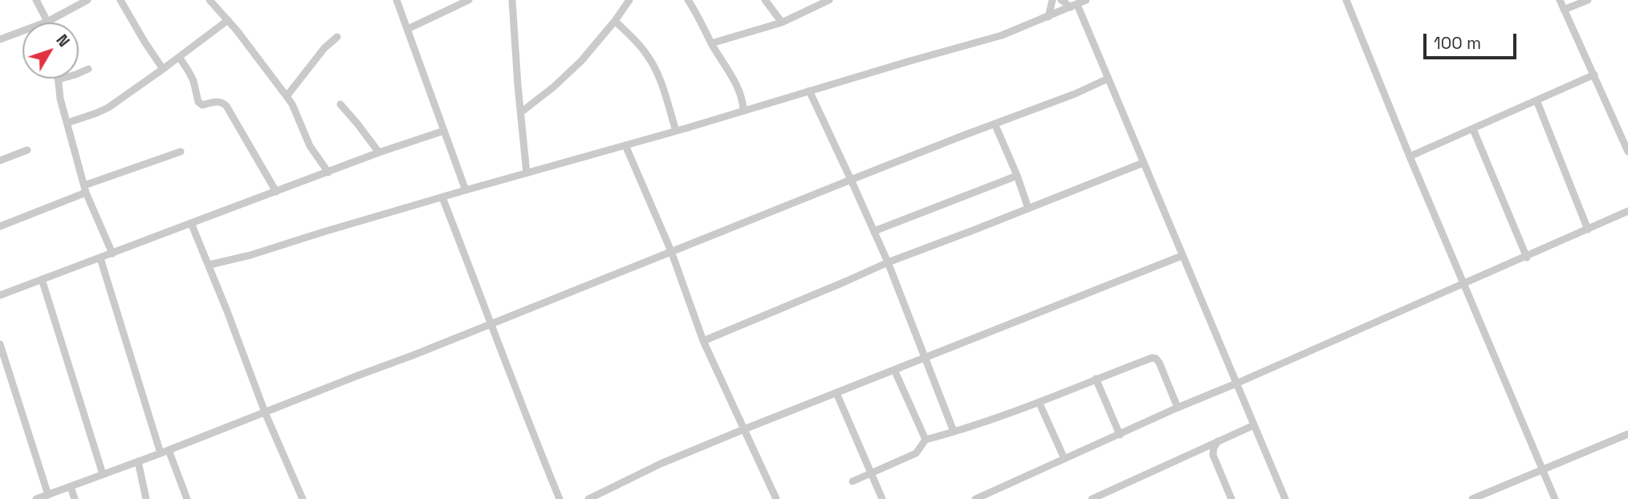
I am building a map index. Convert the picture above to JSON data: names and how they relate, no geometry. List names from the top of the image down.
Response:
{
  "scale_bar": "100 m",
  "north": "top right"
}
